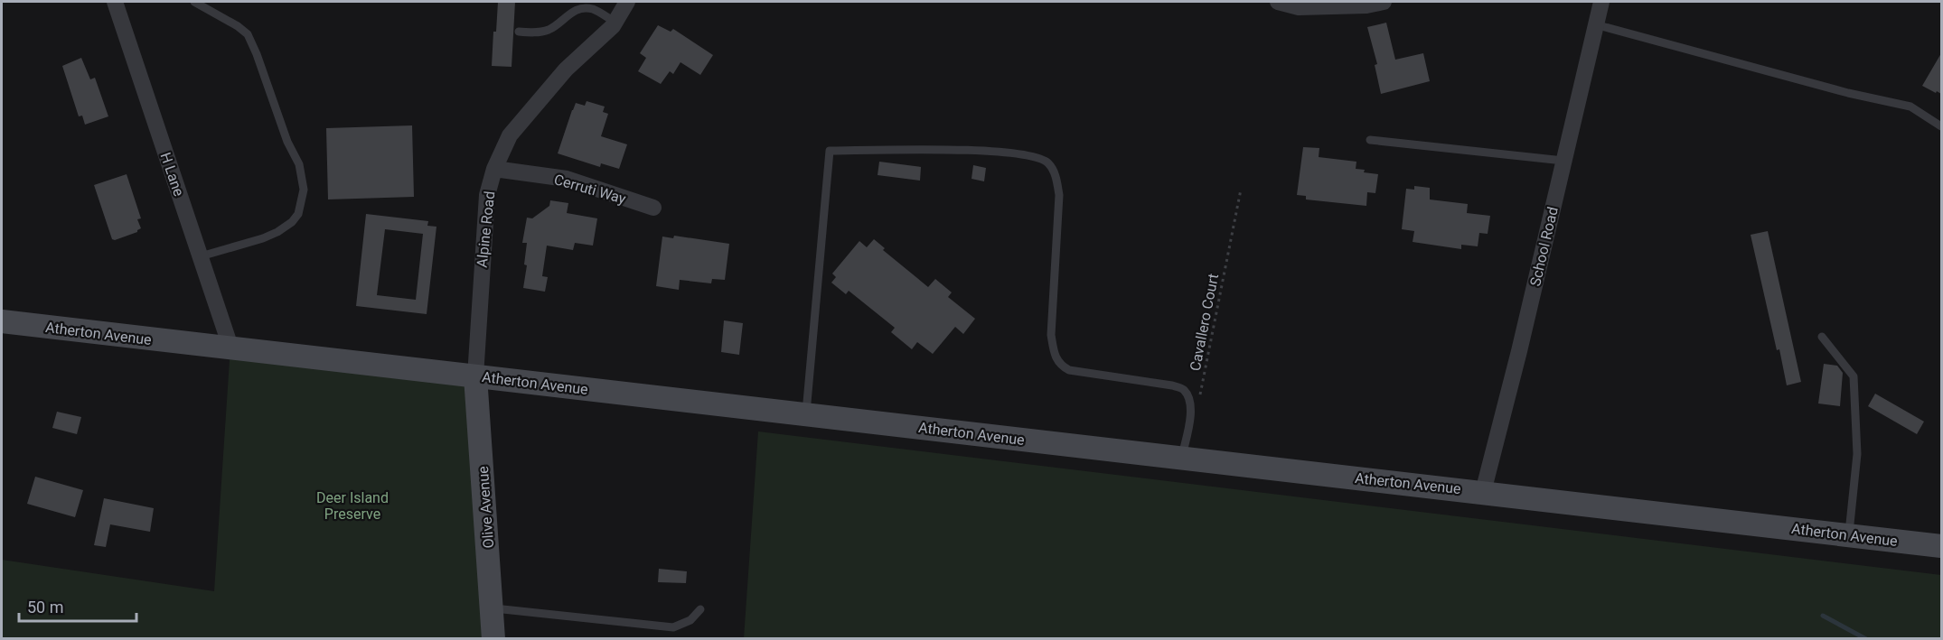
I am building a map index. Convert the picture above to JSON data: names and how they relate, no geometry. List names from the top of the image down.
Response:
{
  "streets": {
    "main road": ["Atherton Avenue", "Olive Avenue"],
    "street": [
      "H Lane",
      "Cerruti Way",
      "Alpine Road",
      "School Road"
    ],
    "path": ["Cavallero Court"]
  },
  "crossings": [
    ["H Lane", "Atherton Avenue"],
    ["Cerruti Way", "Alpine Road"],
    ["Alpine Road", "Atherton Avenue"],
    ["Alpine Road", "Olive Avenue"],
    ["School Road", "Atherton Avenue"],
    ["Atherton Avenue", "Olive Avenue"]
  ],
  "parks": ["Deer Island Preserve"],
  "scale_bar": "50 m"
}
